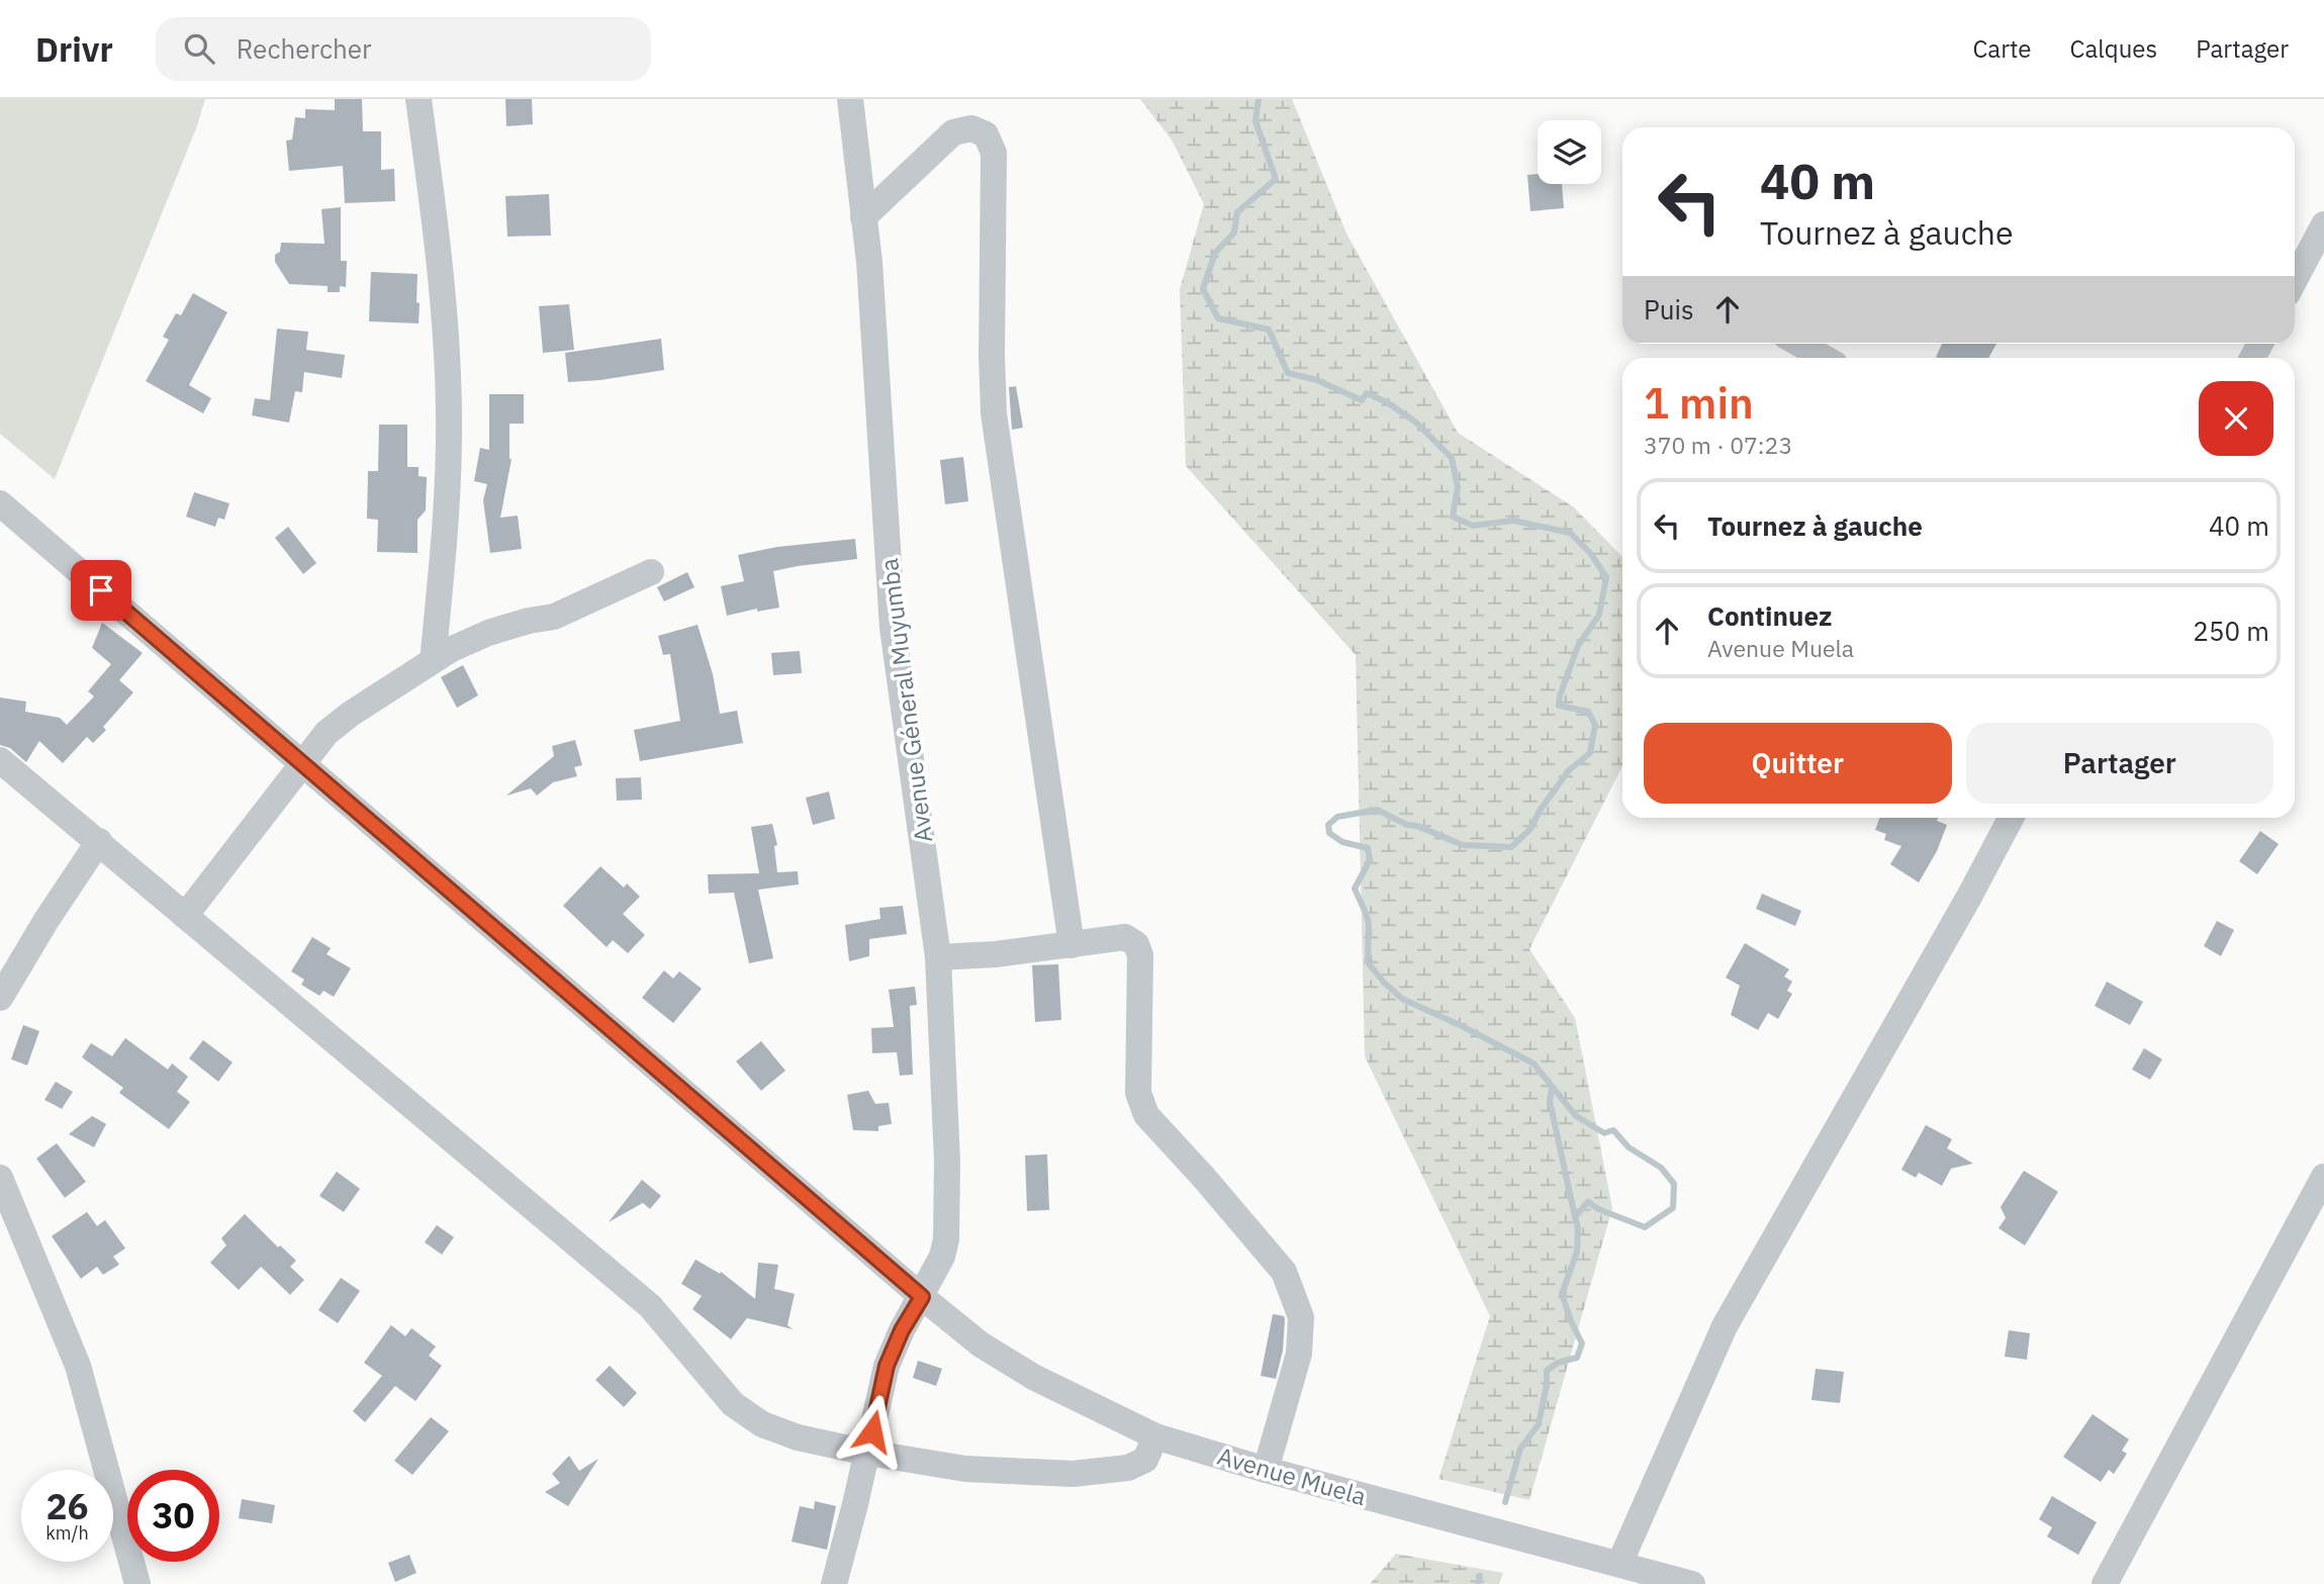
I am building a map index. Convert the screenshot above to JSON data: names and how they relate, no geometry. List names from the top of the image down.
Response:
{
  "streets": {
    "street": ["Avenue Géneral Muyumba", "Avenue Muela"]
  },
  "crossings": [
    ["Avenue Géneral Muyumba", "Avenue Muela"]
  ],
  "page": {
    "header": "Drivr",
    "search": "Rechercher",
    "nav": ["Carte", "Calques", "Partager"],
    "turn": ["40 m", "Tournez à gauche"],
    "then": "Puis",
    "heading": ["1 min", "370 m · 07:23"],
    "list": [
      {
        "name": "Tournez à gauche",
        "value": "40 m"
      },
      {
        "name": "Continuez",
        "note": "Avenue Muela",
        "value": "250 m"
      }
    ],
    "buttons": ["Quitter", "Partager"],
    "speed": "26 km/h",
    "limit": "30"
  }
}
